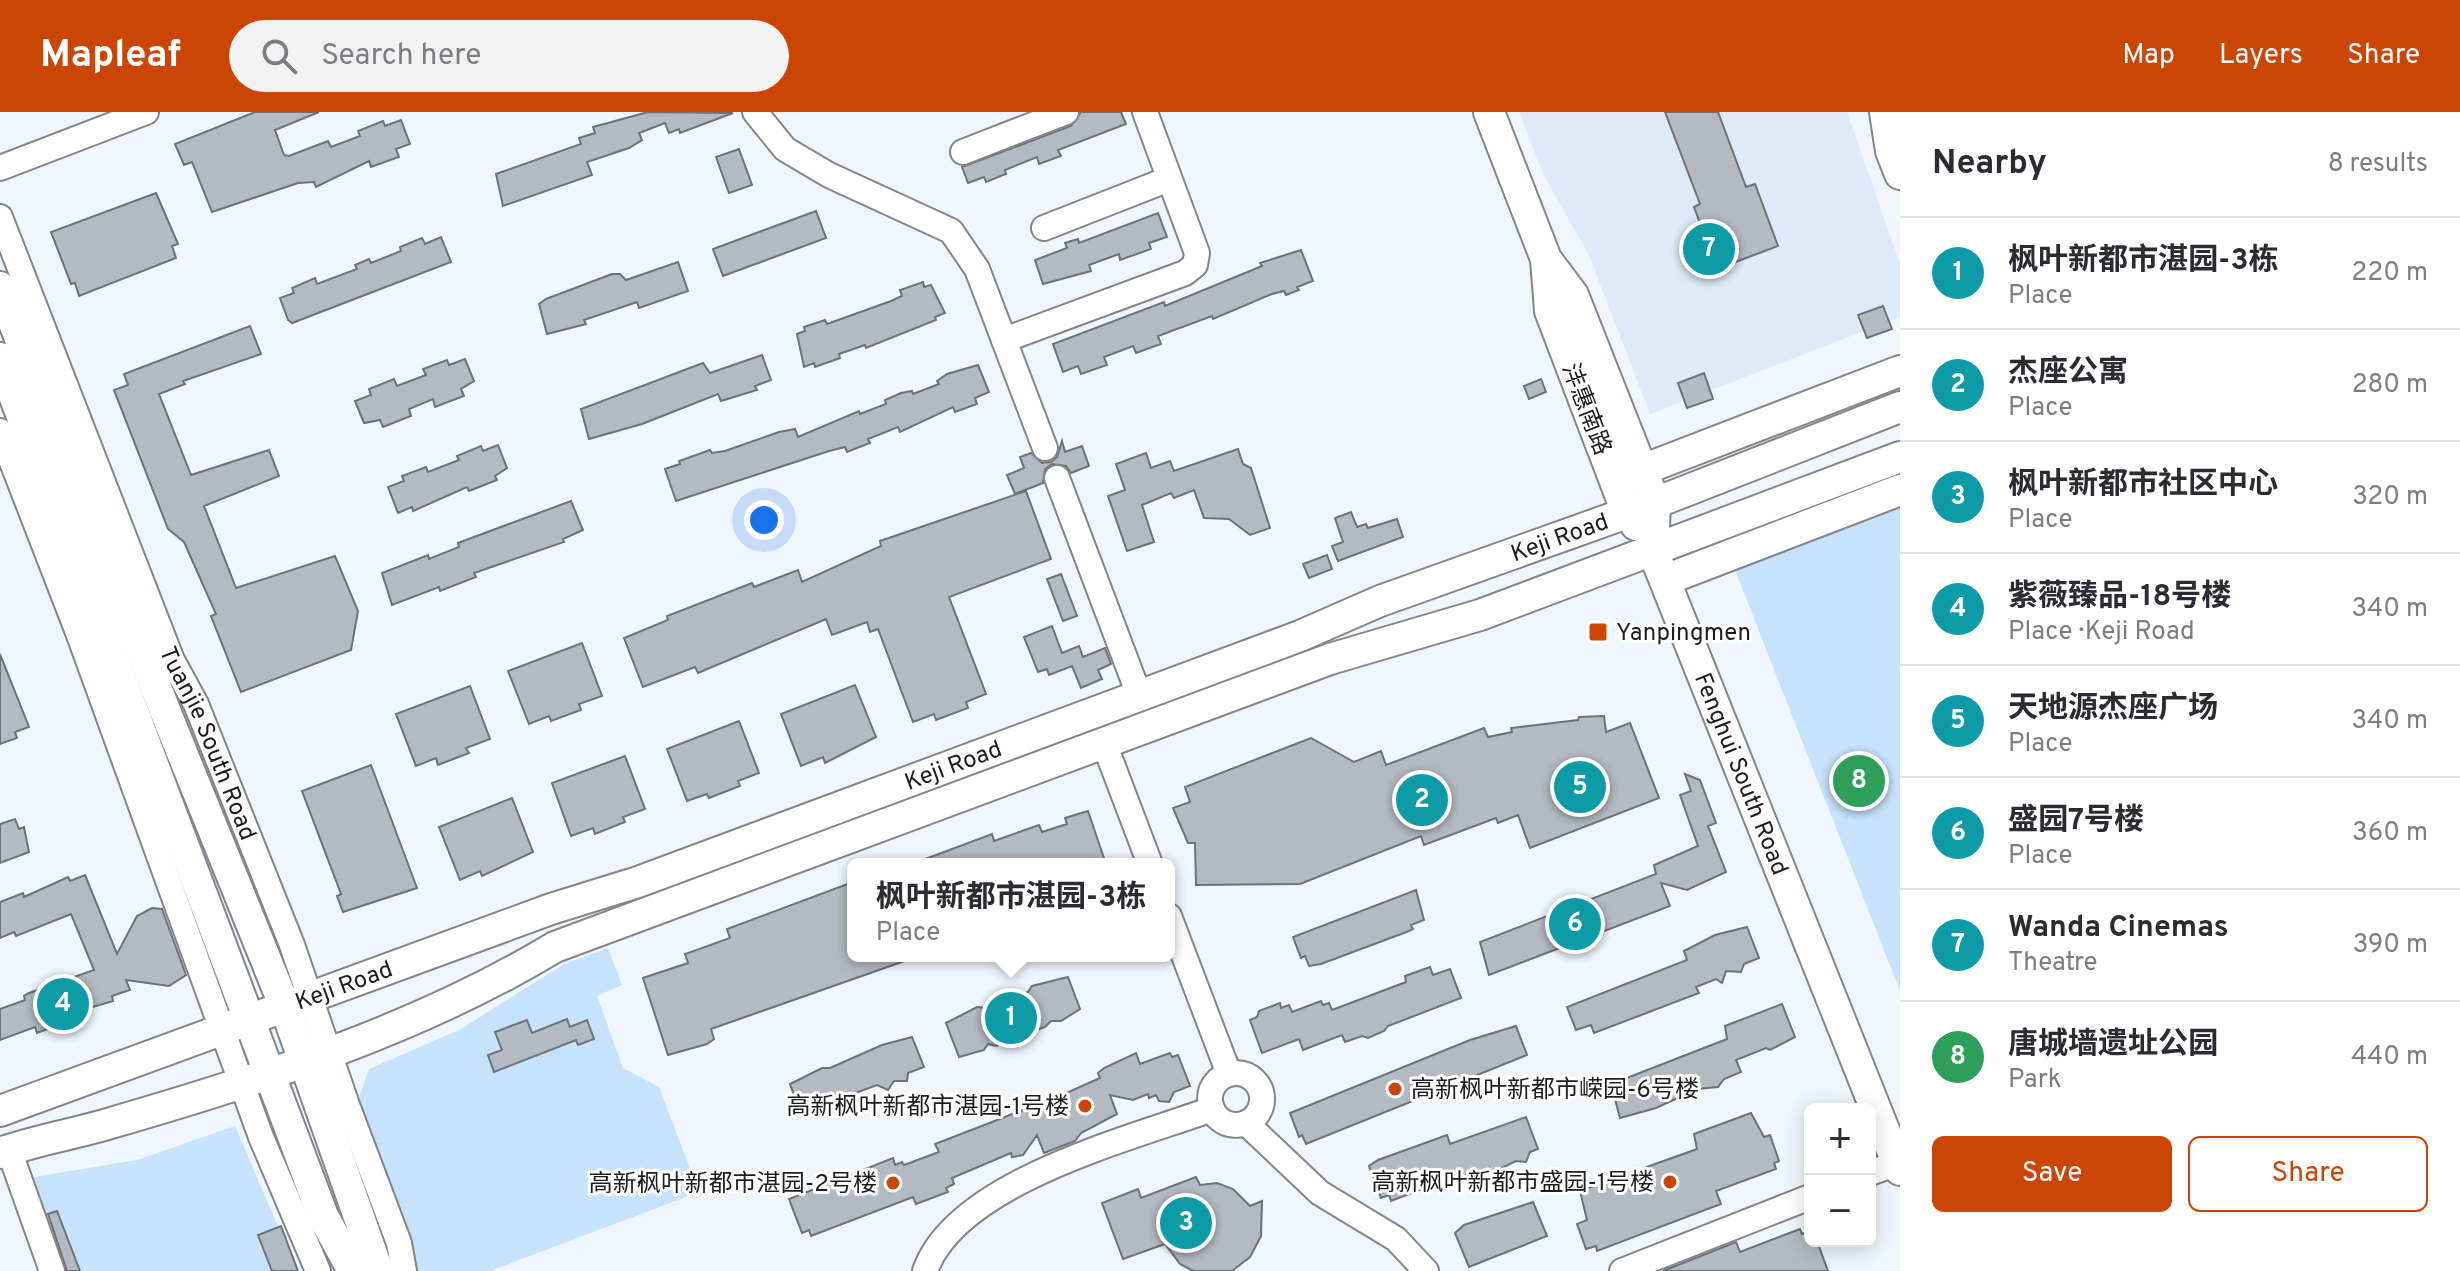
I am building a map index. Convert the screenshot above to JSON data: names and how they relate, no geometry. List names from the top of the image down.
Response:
{
  "streets": {
    "main road": [
      "沣惠南路",
      "Keji Road",
      "Tuanjie South Road",
      "Fenghui South Road"
    ]
  },
  "crossings": [
    ["沣惠南路", "Keji Road"],
    ["沣惠南路", "Fenghui South Road"],
    ["Keji Road", "Tuanjie South Road"],
    ["Keji Road", "Fenghui South Road"]
  ],
  "places": {
    "transit": ["Yanpingmen"],
    "other": [
      "高新枫叶新都市嵘园-6号楼",
      "高新·枫叶新都市湛园-1号楼",
      "高新·枫叶新都市盛园-1号楼",
      "高新·枫叶新都市湛园-2号楼"
    ]
  },
  "page": {
    "header": "Mapleaf",
    "search": "Search here",
    "nav": ["Map", "Layers", "Share"],
    "heading": ["Nearby", "8 results"],
    "list": [
      {
        "mark": "1",
        "name": "枫叶新都市湛园-3栋",
        "note": "Place",
        "value": "220 m"
      },
      {
        "mark": "2",
        "name": "杰座公寓",
        "note": "Place",
        "value": "280 m"
      },
      {
        "mark": "3",
        "name": "枫叶新都市社区中心",
        "note": "Place",
        "value": "320 m"
      },
      {
        "mark": "4",
        "name": "紫薇臻品-18号楼",
        "note": "Place · Keji Road",
        "value": "340 m"
      },
      {
        "mark": "5",
        "name": "天地源·杰座广场",
        "note": "Place",
        "value": "340 m"
      },
      {
        "mark": "6",
        "name": "盛园7号楼",
        "note": "Place",
        "value": "360 m"
      },
      {
        "mark": "7",
        "name": "Wanda Cinemas",
        "note": "Theatre",
        "value": "390 m"
      },
      {
        "mark": "8",
        "name": "唐城墙遗址公园",
        "note": "Park",
        "value": "440 m"
      }
    ],
    "pins": [
      "7",
      "8",
      "5",
      "2",
      "6",
      "4",
      "1",
      "3"
    ],
    "popup": ["枫叶新都市湛园-3栋", "Place"],
    "map_buttons": ["+", "−"],
    "buttons": ["Save", "Share"]
  }
}
